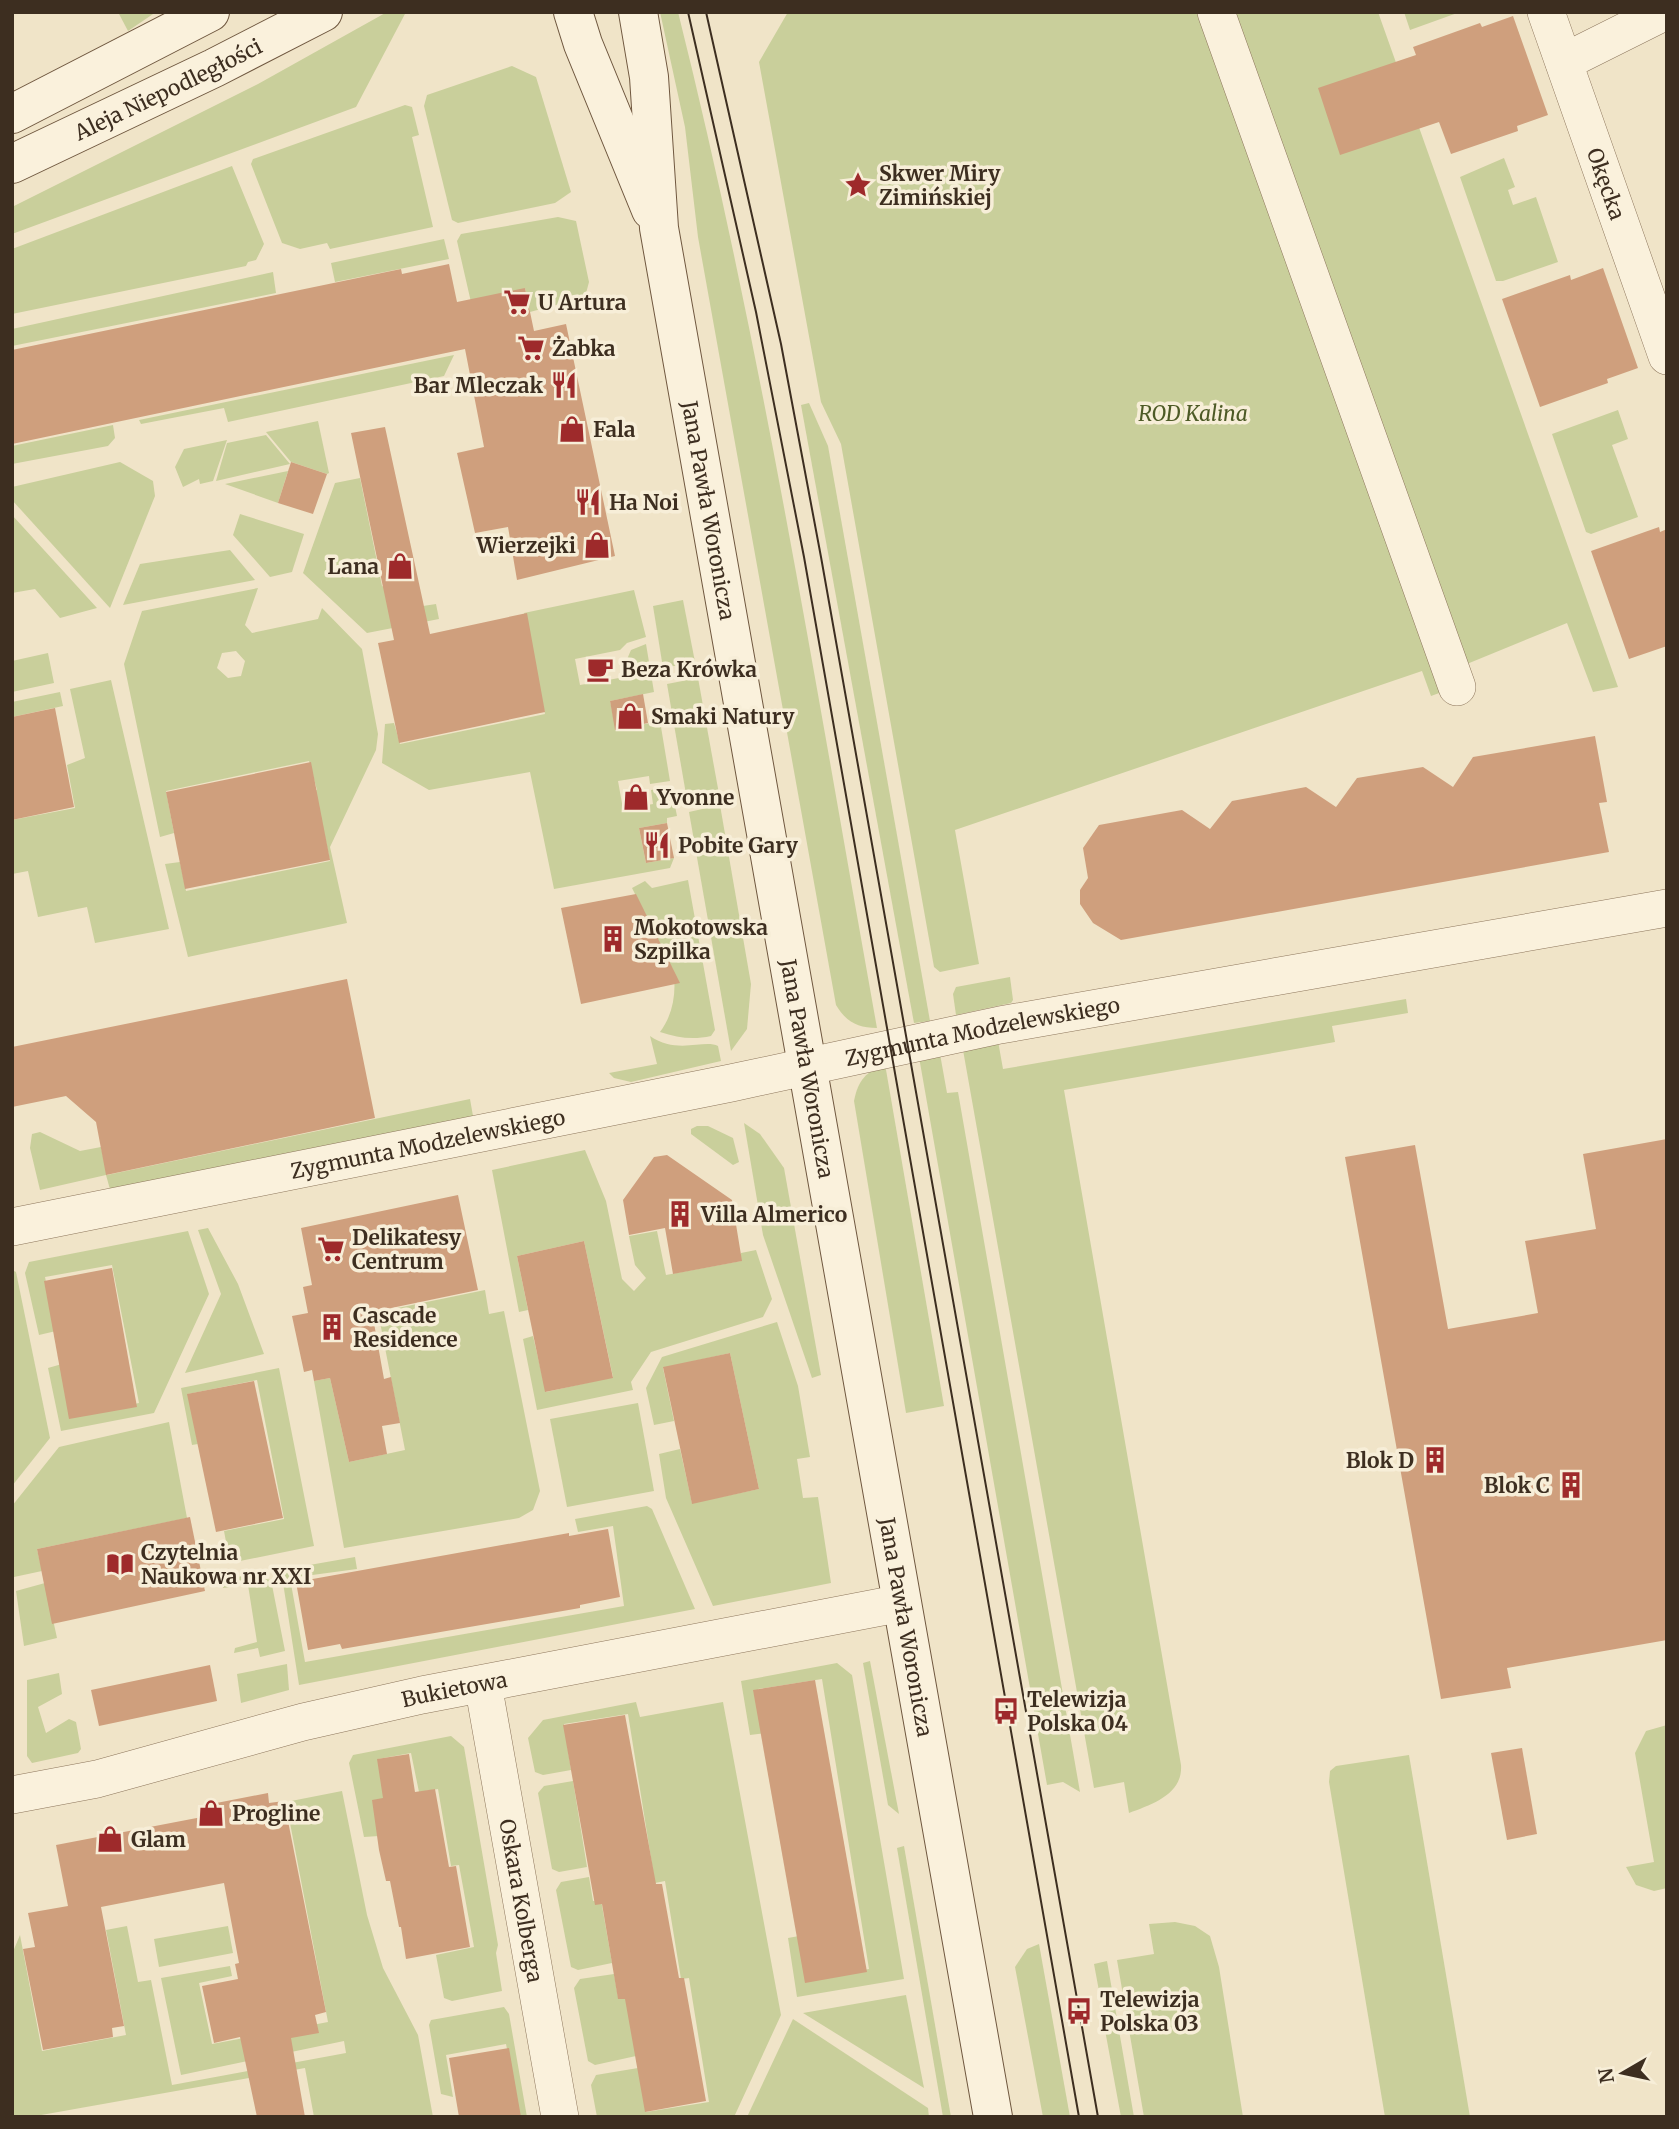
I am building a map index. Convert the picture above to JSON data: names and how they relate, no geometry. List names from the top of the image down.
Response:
{
  "streets": {
    "street": [
      "Aleja Niepodległości",
      "Okęcka",
      "Jana Pawła Woronicza",
      "Zygmunta Modzelewskiego",
      "Bukietowa",
      "Oskara Kolberga"
    ]
  },
  "crossings": [
    ["Jana Pawła Woronicza", "Zygmunta Modzelewskiego"],
    ["Jana Pawła Woronicza", "Bukietowa"],
    ["Bukietowa", "Oskara Kolberga"]
  ],
  "parks": ["ROD Kalina"],
  "places": {
    "place": ["Skwer Miry Zimińskiej"],
    "supermarket": ["U Artura", "Żabka", "Delikatesy Centrum"],
    "restaurant": ["Bar Mleczak", "Ha Noi", "Pobite Gary"],
    "shop": [
      "Fala",
      "Wierzejki",
      "Lana",
      "Smaki Natury",
      "Yvonne",
      "Progline",
      "Glam"
    ],
    "cafe": ["Beza Krówka"],
    "building": [
      "Mokotowska Szpilka",
      "Villa Almerico",
      "Cascade Residence",
      "Blok D",
      "Blok C"
    ],
    "library": ["Czytelnia Naukowa nr XXI"],
    "bus stop": ["Telewizja Polska 04", "Telewizja Polska 03"]
  },
  "north": "left"
}
